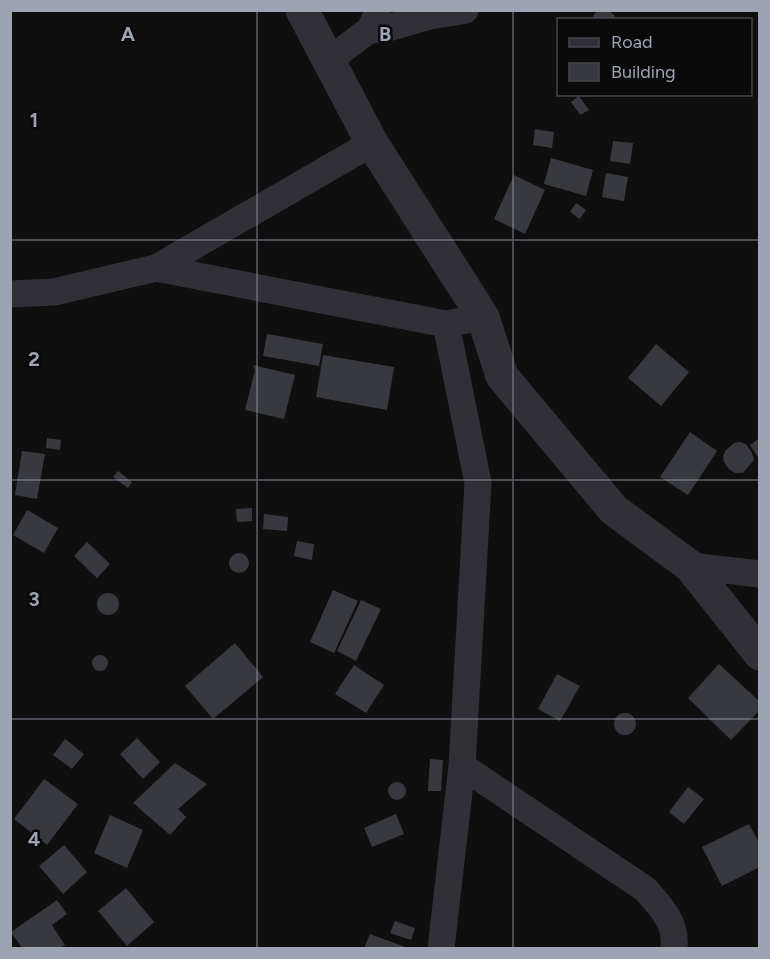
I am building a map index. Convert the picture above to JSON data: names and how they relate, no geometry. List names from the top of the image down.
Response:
{
  "legend": ["Road", "Building"],
  "grid": {
    "columns": ["A", "B"],
    "rows": [
      "1",
      "2",
      "3",
      "4"
    ]
  }
}
